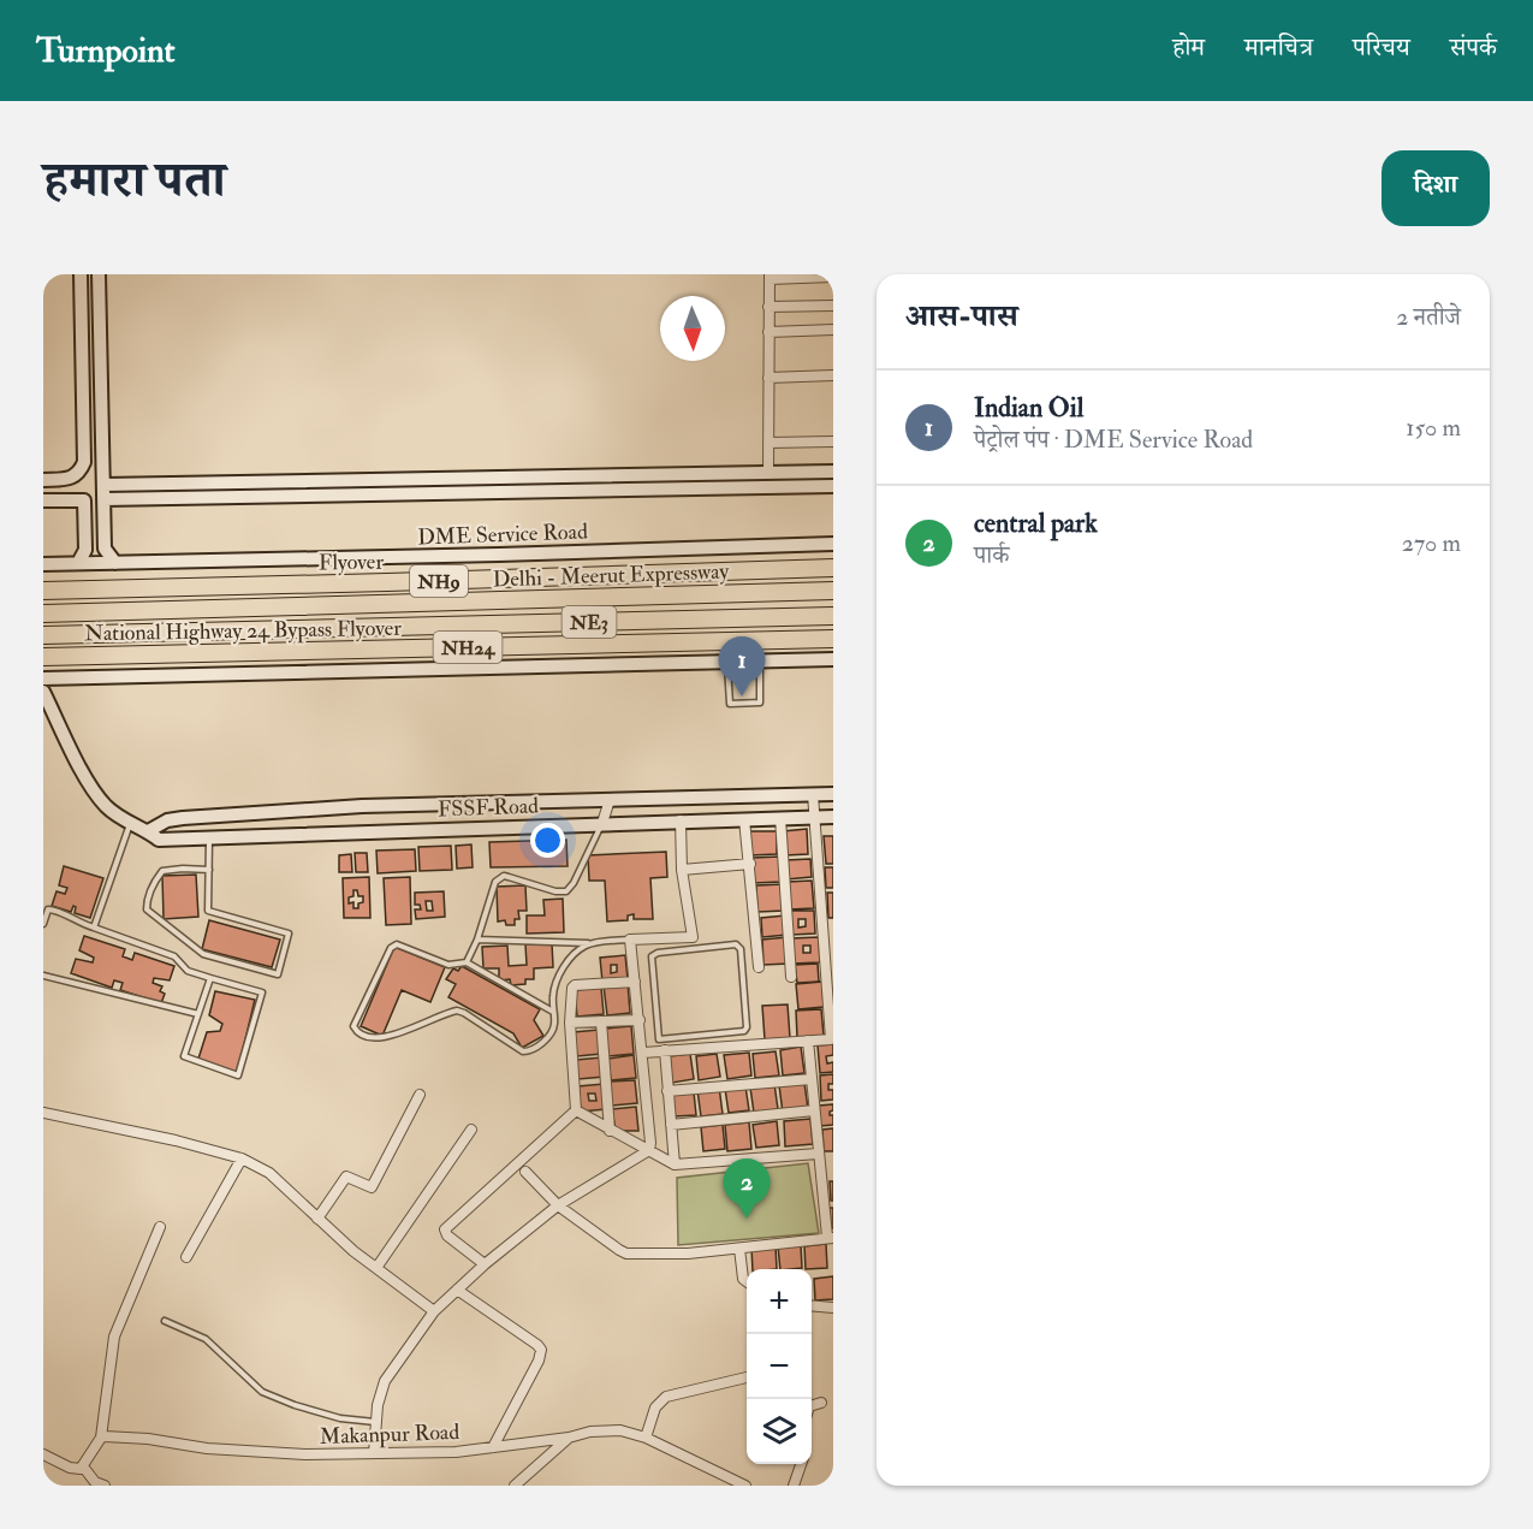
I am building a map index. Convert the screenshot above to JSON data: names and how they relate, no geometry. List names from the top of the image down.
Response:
{
  "streets": {
    "highway": [
      "Flyover",
      "Delhi - Meerut Expressway",
      "NH9",
      "NE3",
      "National Highway 24 Bypass Flyover",
      "NH24"
    ],
    "street": ["DME Service Road", "FSSF Road", "Makanpur Road"]
  },
  "north": "bottom",
  "page": {
    "header": "Turnpoint",
    "nav": [
      "होम",
      "मानचित्र",
      "परिचय",
      "संपर्क"
    ],
    "title": "हमारा पता",
    "buttons": "दिशा",
    "heading": ["आस-पास", "2 नतीजे"],
    "list": [
      {
        "mark": "1",
        "name": "Indian Oil",
        "note": "पेट्रोल पंप · DME Service Road",
        "value": "150 m"
      },
      {
        "mark": "2",
        "name": "central park",
        "note": "पार्क",
        "value": "270 m"
      }
    ],
    "pins": ["1", "2"],
    "map_buttons": ["+", "−"]
  }
}
